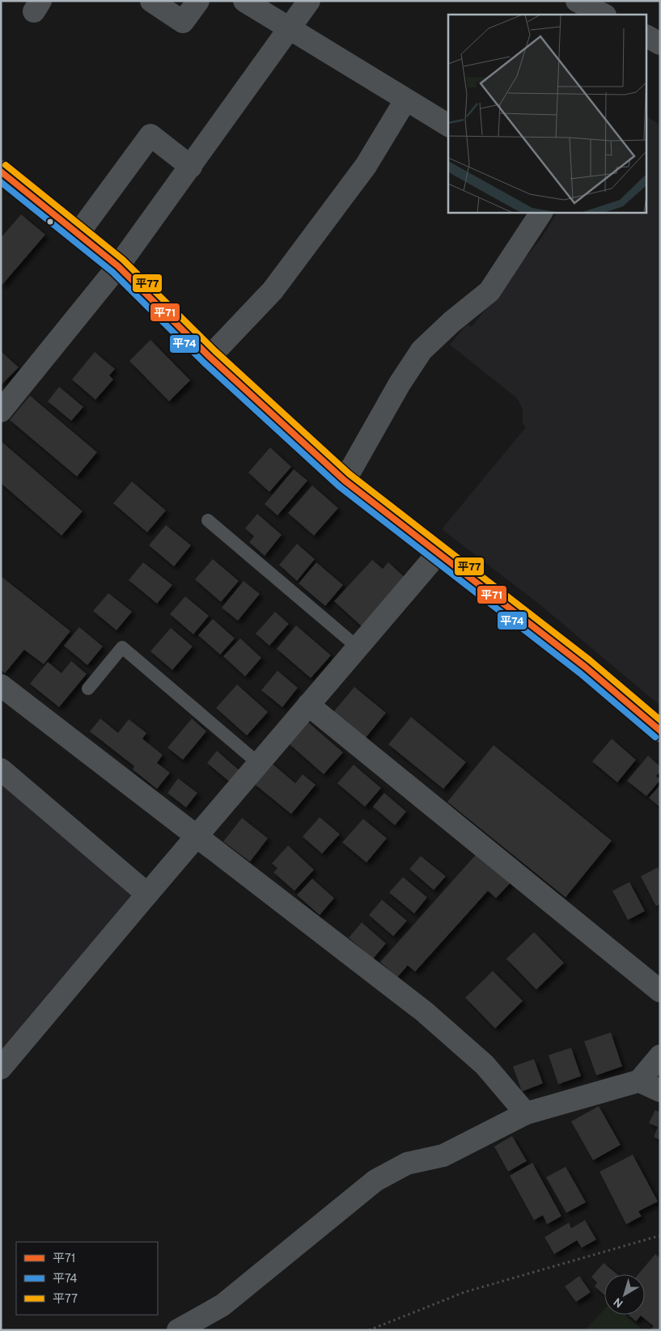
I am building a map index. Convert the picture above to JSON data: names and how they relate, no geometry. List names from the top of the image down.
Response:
{
  "lines": ["transit line 平77", "transit line 平71", "transit line 平74"],
  "legend": ["平71", "平74", "平77"],
  "north": "bottom left"
}
